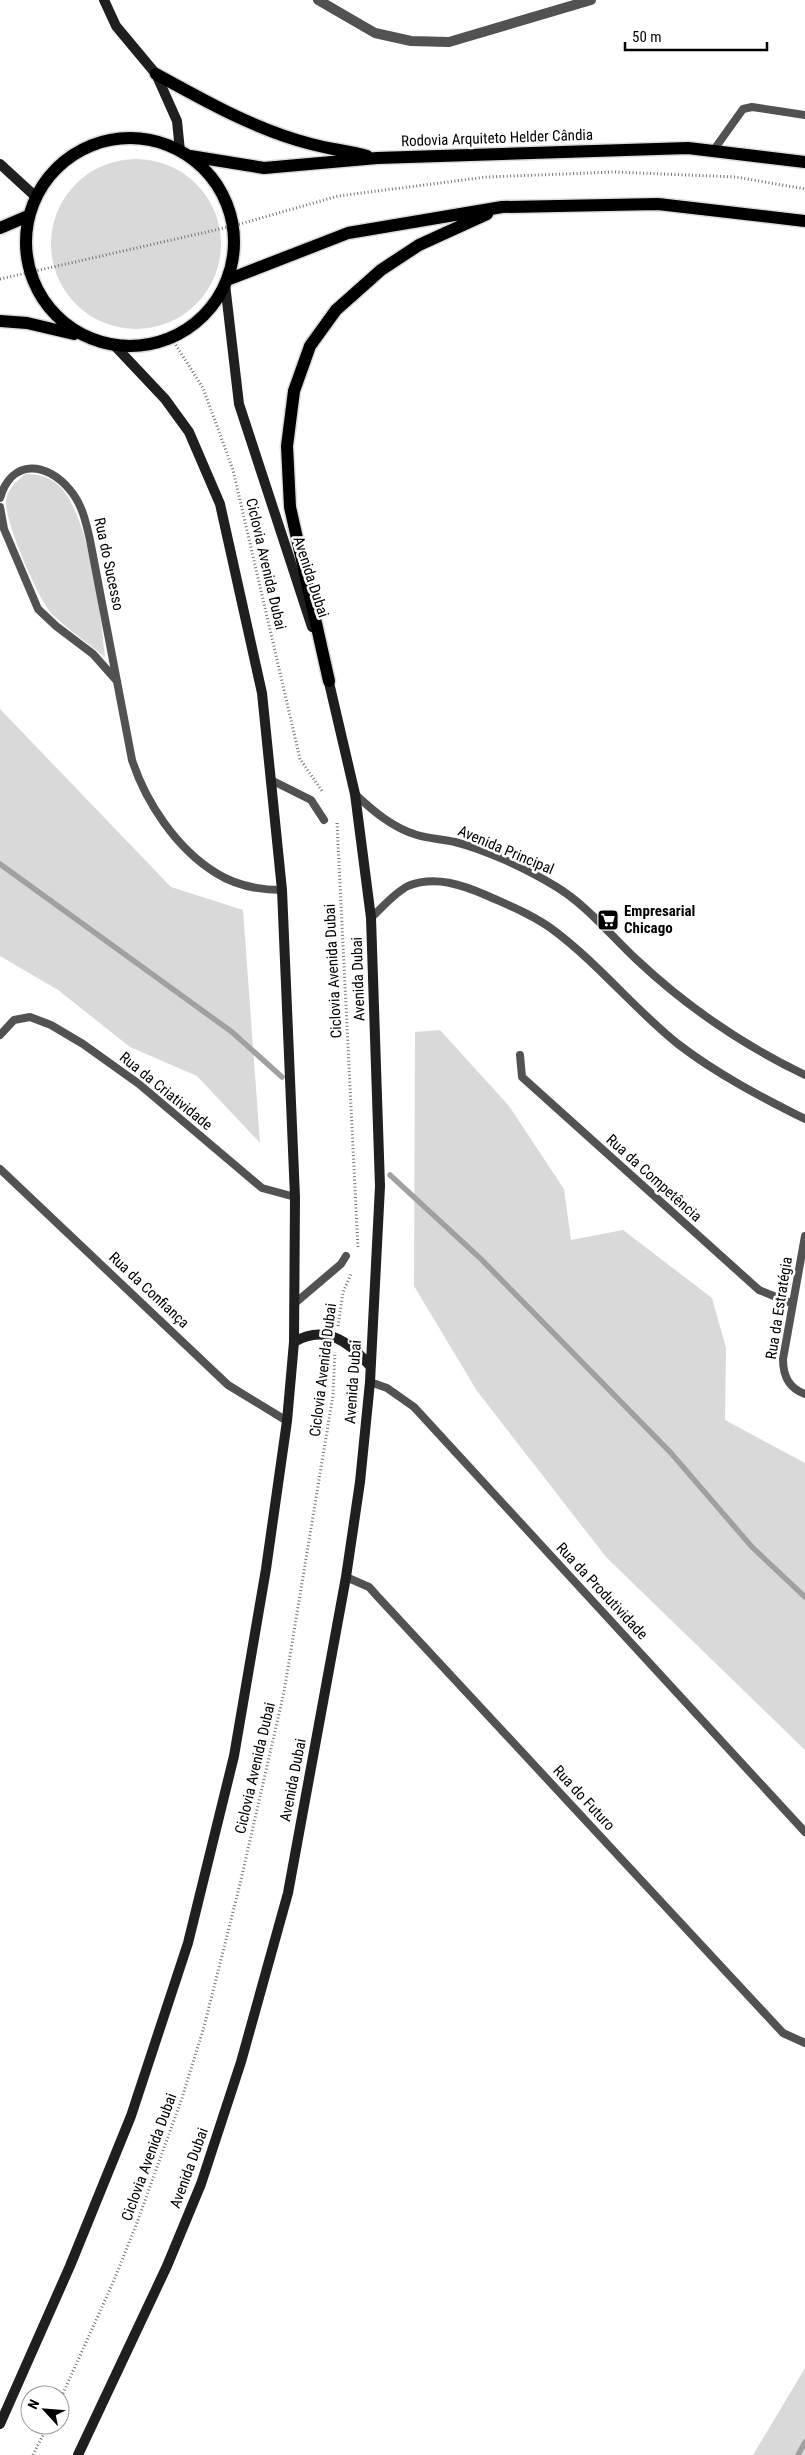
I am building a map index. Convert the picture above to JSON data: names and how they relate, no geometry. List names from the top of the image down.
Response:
{
  "streets": {
    "main road": ["Rodovia Arquiteto Helder Cândia"],
    "street": ["Avenida Dubai"],
    "lane": [
      "Rua do Sucesso",
      "Avenida Principal",
      "Rua da Criatividade",
      "Rua da Competência",
      "Rua da Confiança",
      "Rua da Estratégia",
      "Rua da Produtividade",
      "Rua do Futuro"
    ],
    "path": ["Ciclovia Avenida Dubai"]
  },
  "crossings": [
    ["Avenida Dubai", "Avenida Principal"],
    ["Avenida Dubai", "Rua da Produtividade"],
    ["Avenida Dubai", "Rua do Futuro"],
    ["Rua da Competência", "Rua da Estratégia"]
  ],
  "places": {
    "supermarket": ["Empresarial Chicago"]
  },
  "scale_bar": "50 m",
  "north": "top left"
}
